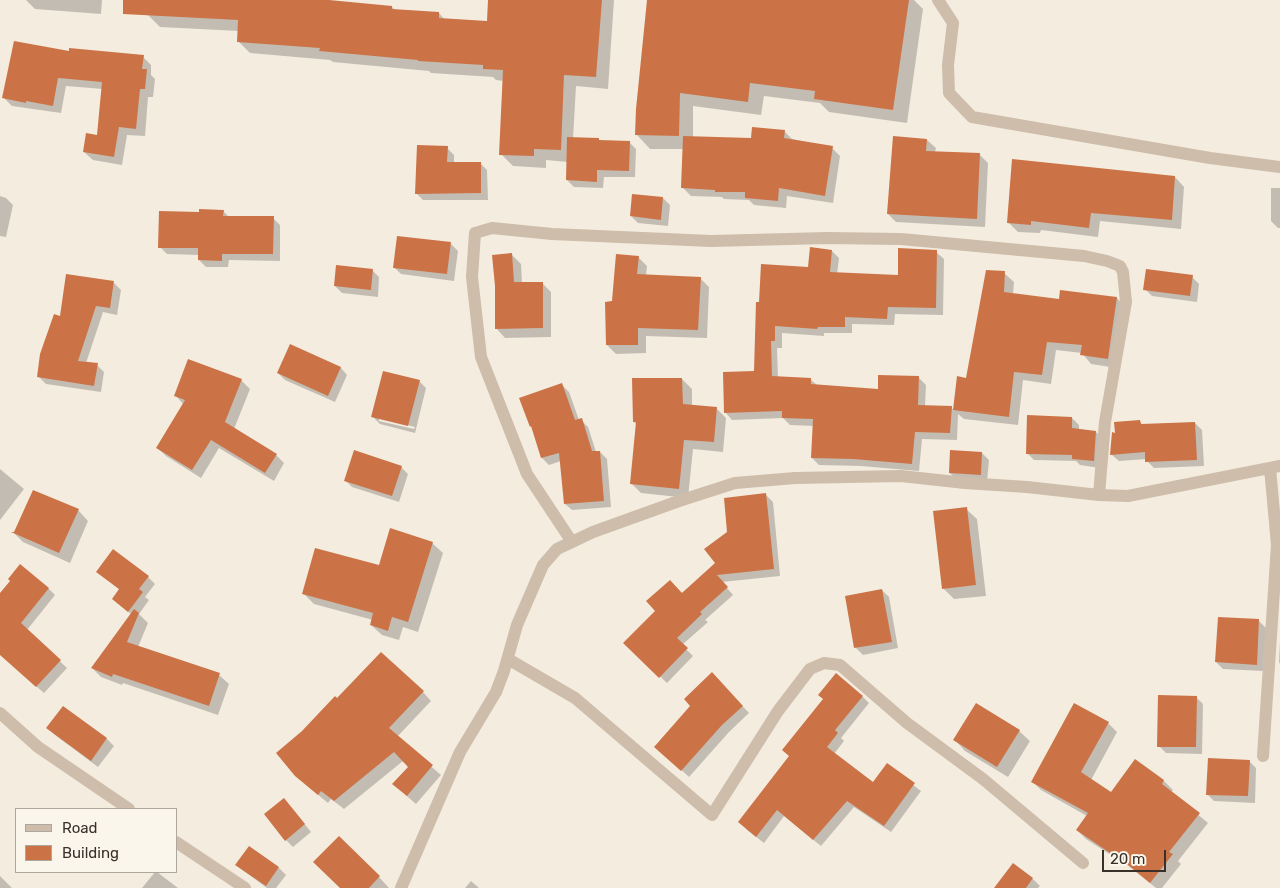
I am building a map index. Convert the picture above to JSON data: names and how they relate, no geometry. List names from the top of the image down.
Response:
{
  "legend": ["Road", "Building"],
  "scale_bar": "20 m"
}
